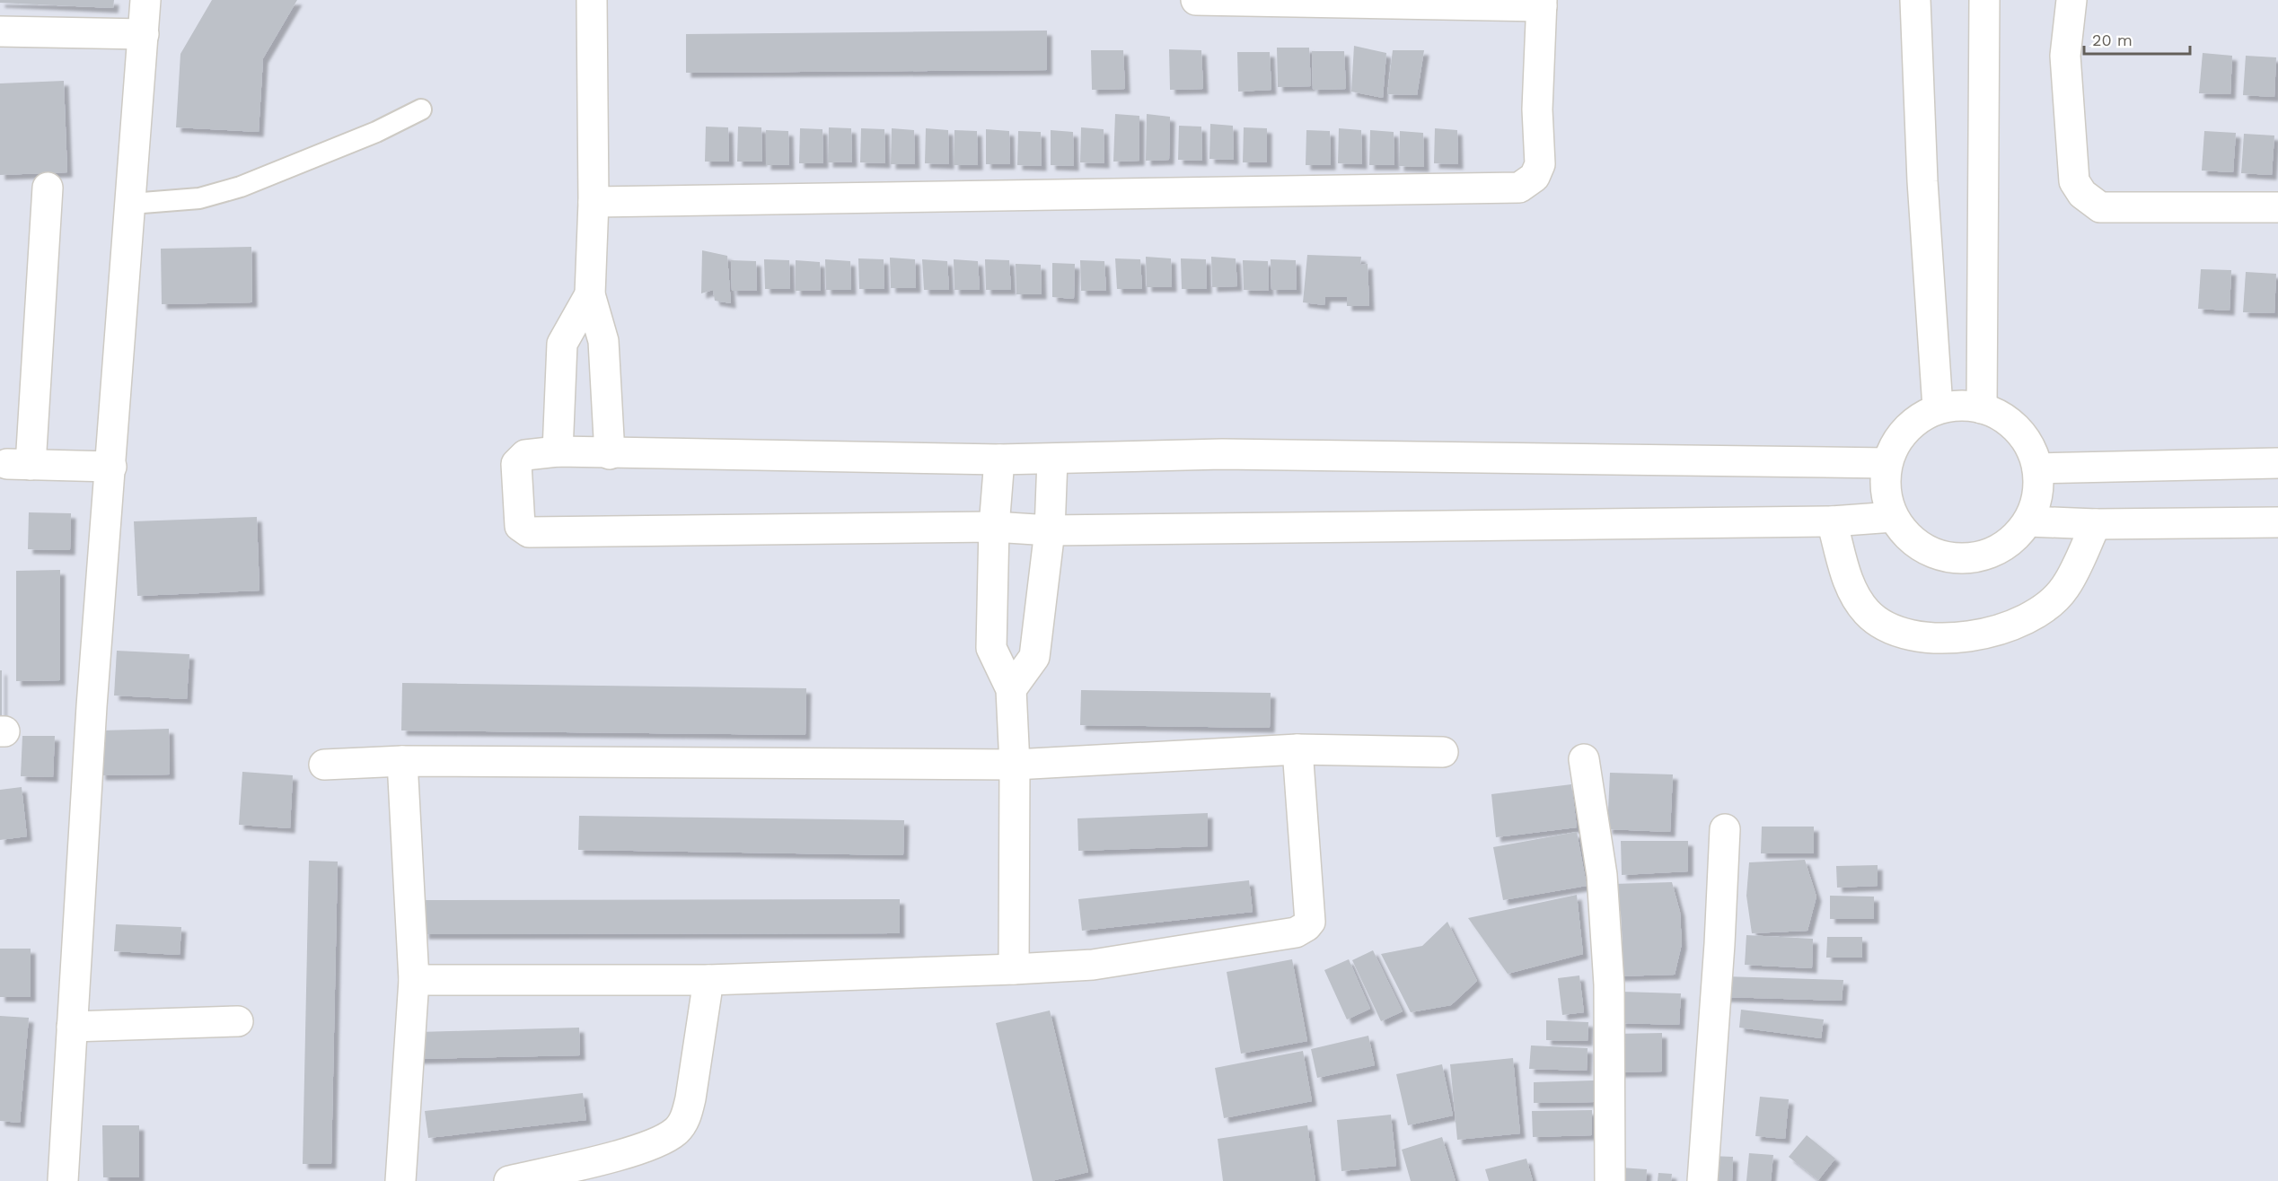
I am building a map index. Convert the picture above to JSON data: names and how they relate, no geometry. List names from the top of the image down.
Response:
{
  "scale_bar": "20 m"
}
